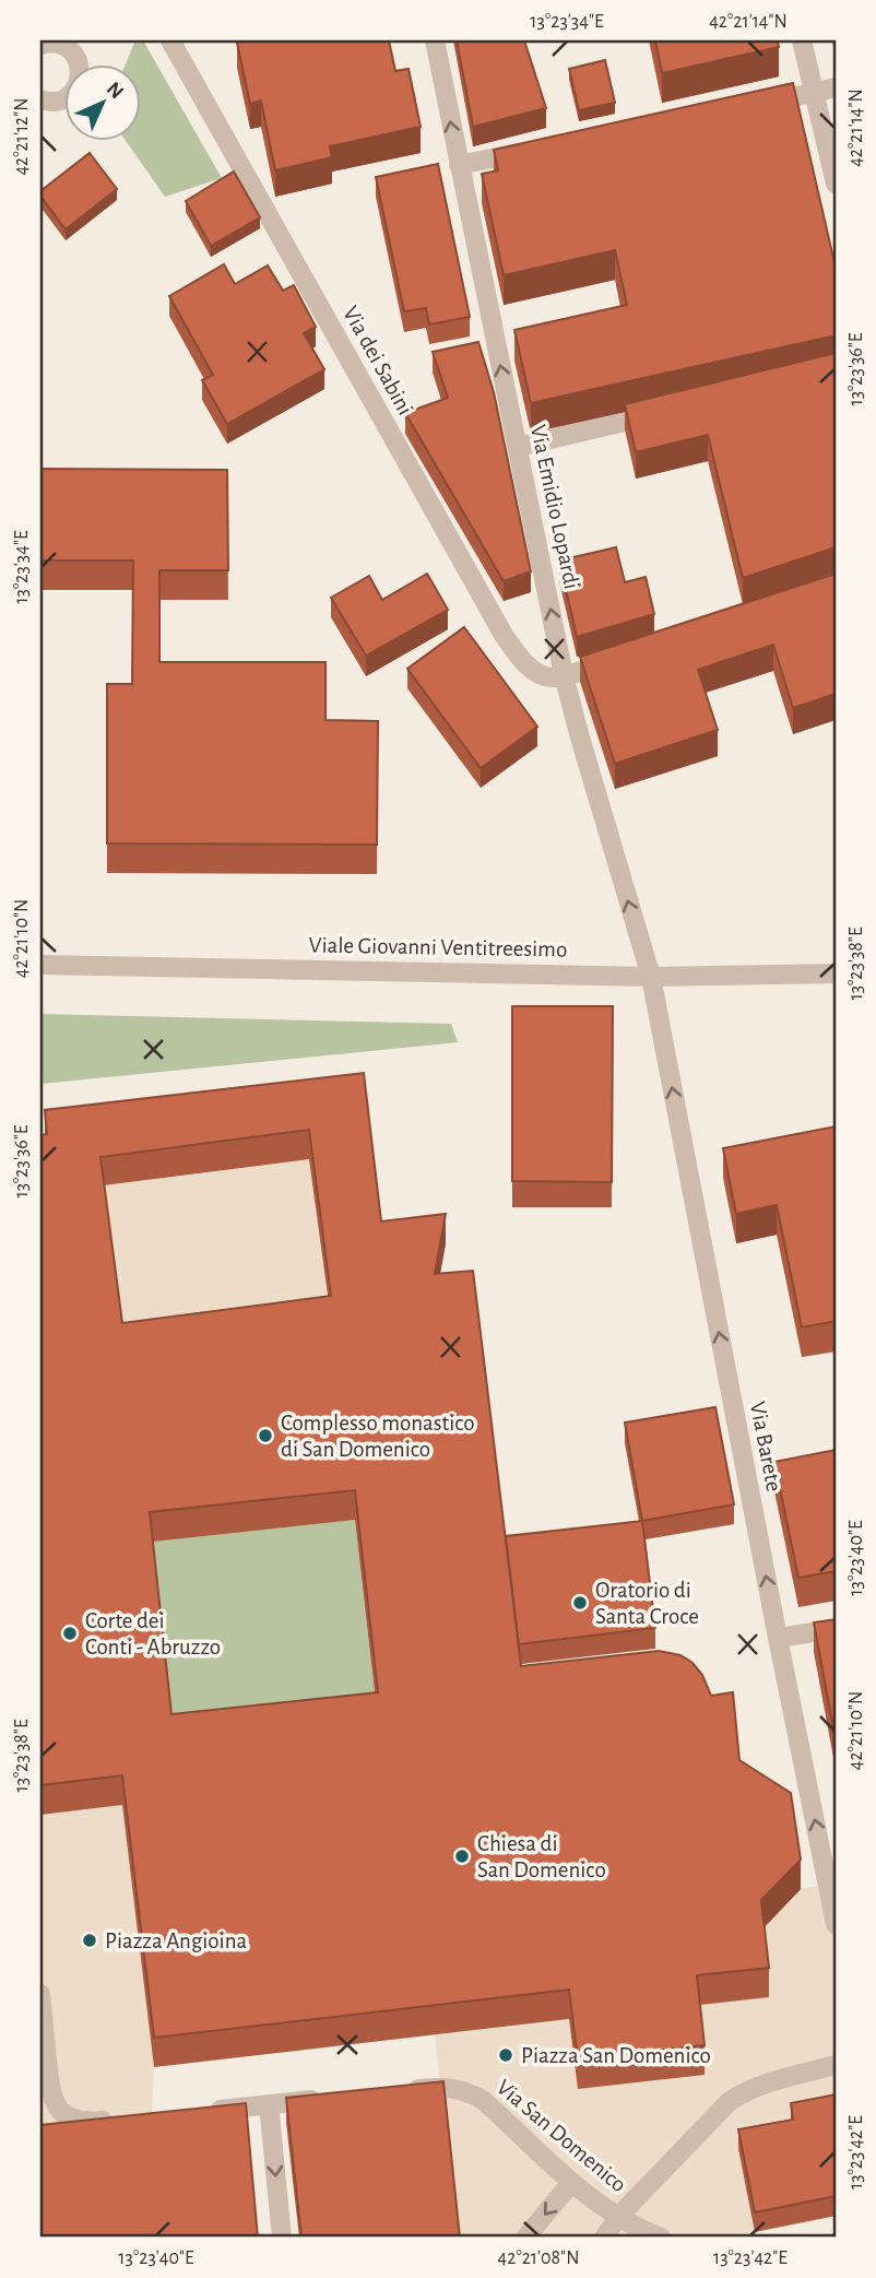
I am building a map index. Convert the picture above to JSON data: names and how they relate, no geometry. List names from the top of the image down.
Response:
{
  "streets": {
    "street": [
      "Via dei Sabini",
      "Via Emidio Lopardi",
      "Viale Giovanni Ventitreesimo",
      "Via Barete",
      "Via San Domenico"
    ]
  },
  "crossings": [
    ["Via dei Sabini", "Via Emidio Lopardi"],
    ["Via Emidio Lopardi", "Viale Giovanni Ventitreesimo"],
    ["Via Emidio Lopardi", "Via Barete"],
    ["Viale Giovanni Ventitreesimo", "Via Barete"]
  ],
  "one_way": ["Via Emidio Lopardi", "Via Barete"],
  "places": [
    "Complesso monastico di San Domenico",
    "Oratorio di Santa Croce",
    "Corte dei Conti - Abruzzo",
    "Chiesa di San Domenico",
    "Piazza Angioina",
    "Piazza San Domenico"
  ],
  "north": "top right",
  "coordinates": [
    "13°23'34\"E",
    "42°21'14\"N",
    "42°21'12\"N",
    "13°23'36\"E",
    "42°21'10\"N",
    "13°23'38\"E",
    "13°23'40\"E",
    "13°23'42\"E",
    "42°21'08\"N"
  ]
}
